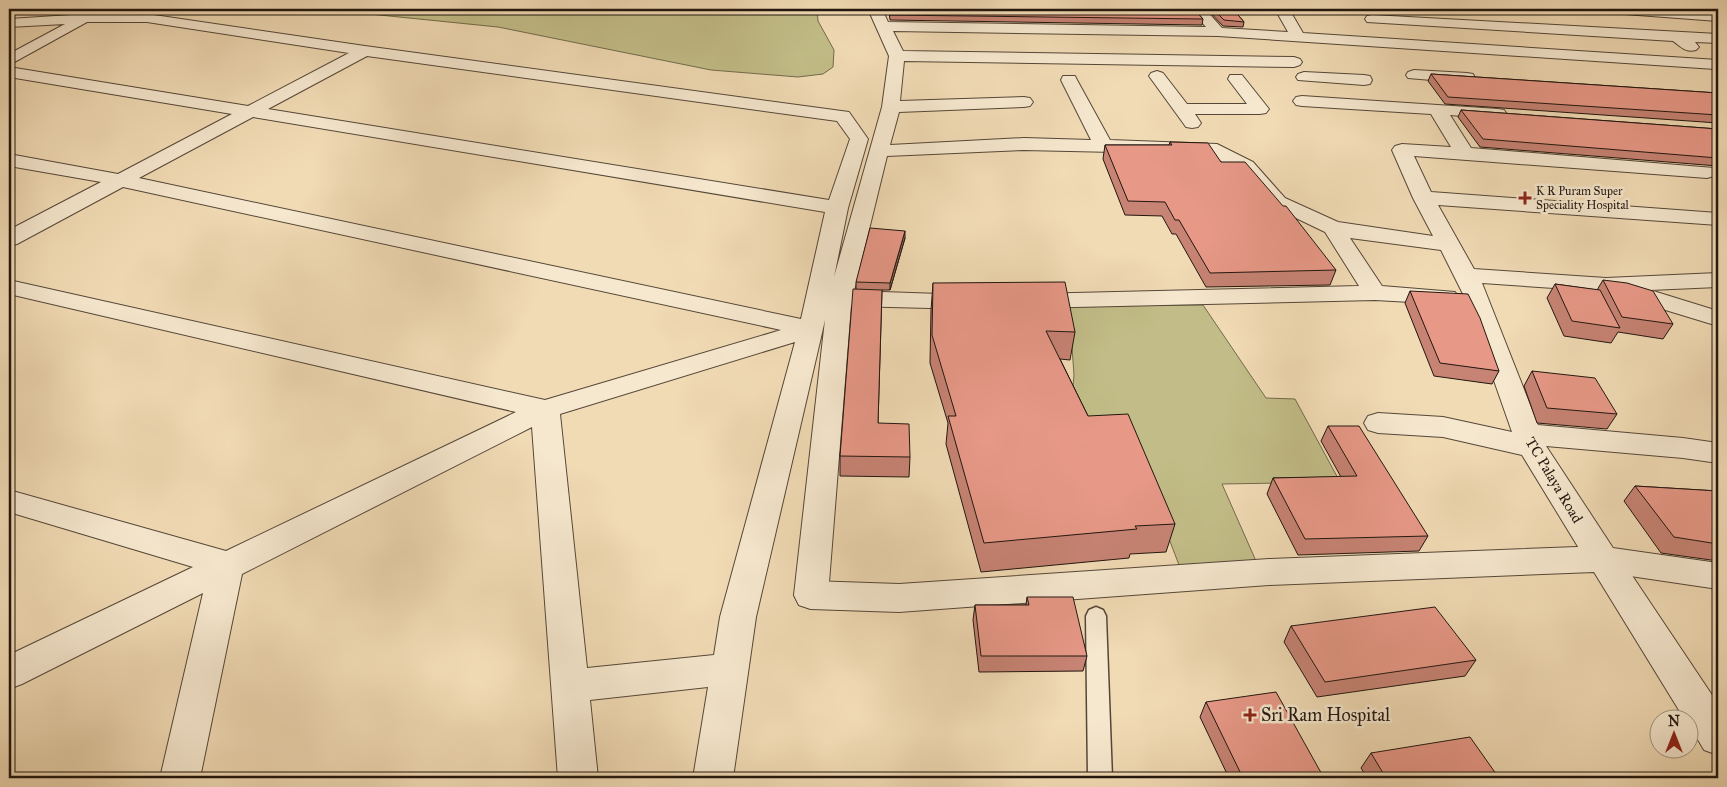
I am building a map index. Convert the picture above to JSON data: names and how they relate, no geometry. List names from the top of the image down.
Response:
{
  "streets": {
    "street": ["TC Palaya Road"]
  },
  "places": {
    "health": ["K R Puram Super Speciality Hospital", "Sri Ram Hospital"]
  },
  "north": "top"
}
